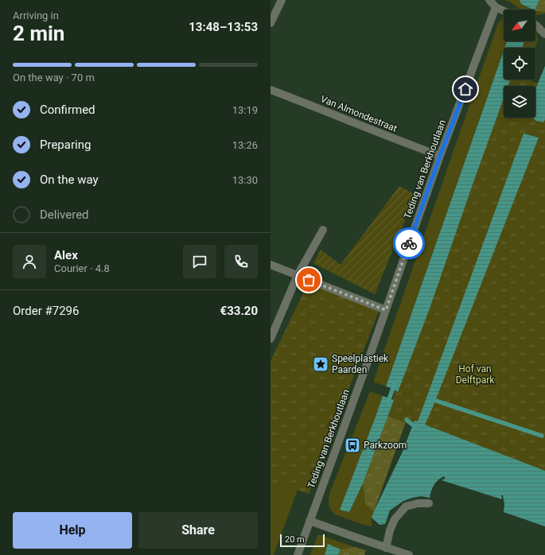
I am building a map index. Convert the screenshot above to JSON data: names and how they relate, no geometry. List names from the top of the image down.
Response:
{
  "streets": {
    "street": ["Van Almondestraat", "Teding van Berkhoutlaan"]
  },
  "crossings": [
    ["Van Almondestraat", "Teding van Berkhoutlaan"]
  ],
  "parks": ["Hof van Delftpark"],
  "places": {
    "place": ["Speelplastiek Paarden"],
    "bus stop": ["Parkzoom"]
  },
  "scale_bar": "20 m",
  "north": "bottom left",
  "page": {
    "heading": ["2 min", "Arriving in", "13:48–13:53"],
    "panel": [
      "Alex",
      "Courier · 4.8",
      "Order #7296",
      "€33.20"
    ],
    "bar": "On the way · 70 m",
    "list": [
      ["Confirmed", "13:19"],
      ["Preparing", "13:26"],
      ["On the way", "13:30"],
      "Delivered"
    ],
    "buttons": ["Help", "Share"],
    "scale": "20 m"
  }
}
